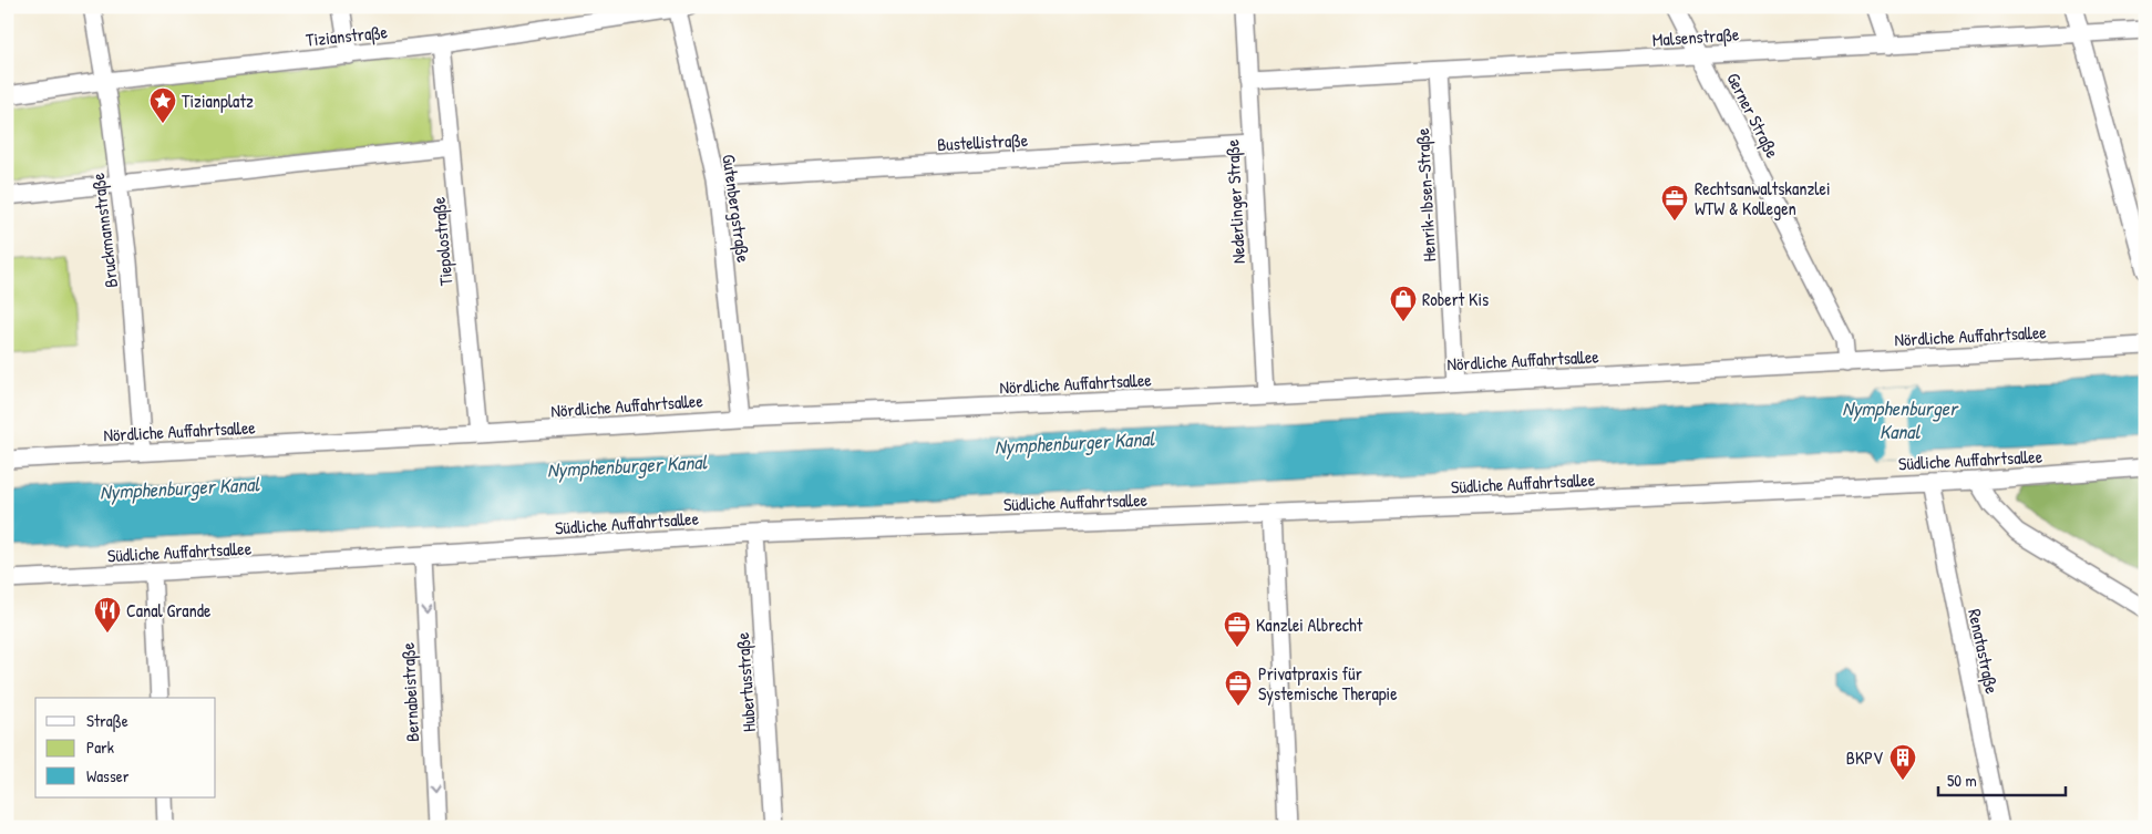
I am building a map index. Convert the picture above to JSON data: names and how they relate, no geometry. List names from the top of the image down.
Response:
{
  "streets": {
    "street": [
      "Tizianstraße",
      "Malsenstraße",
      "Gerner Straße",
      "Bustellistraße",
      "Henrik-Ibsen-Straße",
      "Nederlinger Straße",
      "Gutenbergstraße",
      "Bruckmannstraße",
      "Tiepolostraße",
      "Nördliche Auffahrtsallee",
      "Südliche Auffahrtsallee",
      "Renatastraße",
      "Hubertusstraße",
      "Bernabeistraße"
    ]
  },
  "crossings": [
    ["Tizianstraße", "Gutenbergstraße"],
    ["Tizianstraße", "Bruckmannstraße"],
    ["Tizianstraße", "Tiepolostraße"],
    ["Malsenstraße", "Gerner Straße"],
    ["Malsenstraße", "Henrik-Ibsen-Straße"],
    ["Malsenstraße", "Nederlinger Straße"],
    ["Gerner Straße", "Nördliche Auffahrtsallee"],
    ["Bustellistraße", "Nederlinger Straße"],
    ["Bustellistraße", "Gutenbergstraße"],
    ["Henrik-Ibsen-Straße", "Nördliche Auffahrtsallee"],
    ["Nederlinger Straße", "Nördliche Auffahrtsallee"],
    ["Gutenbergstraße", "Nördliche Auffahrtsallee"],
    ["Bruckmannstraße", "Nördliche Auffahrtsallee"],
    ["Tiepolostraße", "Nördliche Auffahrtsallee"],
    ["Südliche Auffahrtsallee", "Renatastraße"],
    ["Südliche Auffahrtsallee", "Hubertusstraße"],
    ["Südliche Auffahrtsallee", "Bernabeistraße"]
  ],
  "one_way": ["Bernabeistraße"],
  "water": ["Nymphenburger Kanal"],
  "places": {
    "place": ["Tizianplatz"],
    "office": ["Rechtsanwaltskanzlei WTW & Kollegen", "Kanzlei Albrecht", "Privatpraxis für Systemische Therapie"],
    "shop": ["Robert Kis"],
    "restaurant": ["Canal Grande"],
    "building": ["BKPV"]
  },
  "legend": ["Straße", "Park", "Wasser"],
  "scale_bar": "50 m"
}
